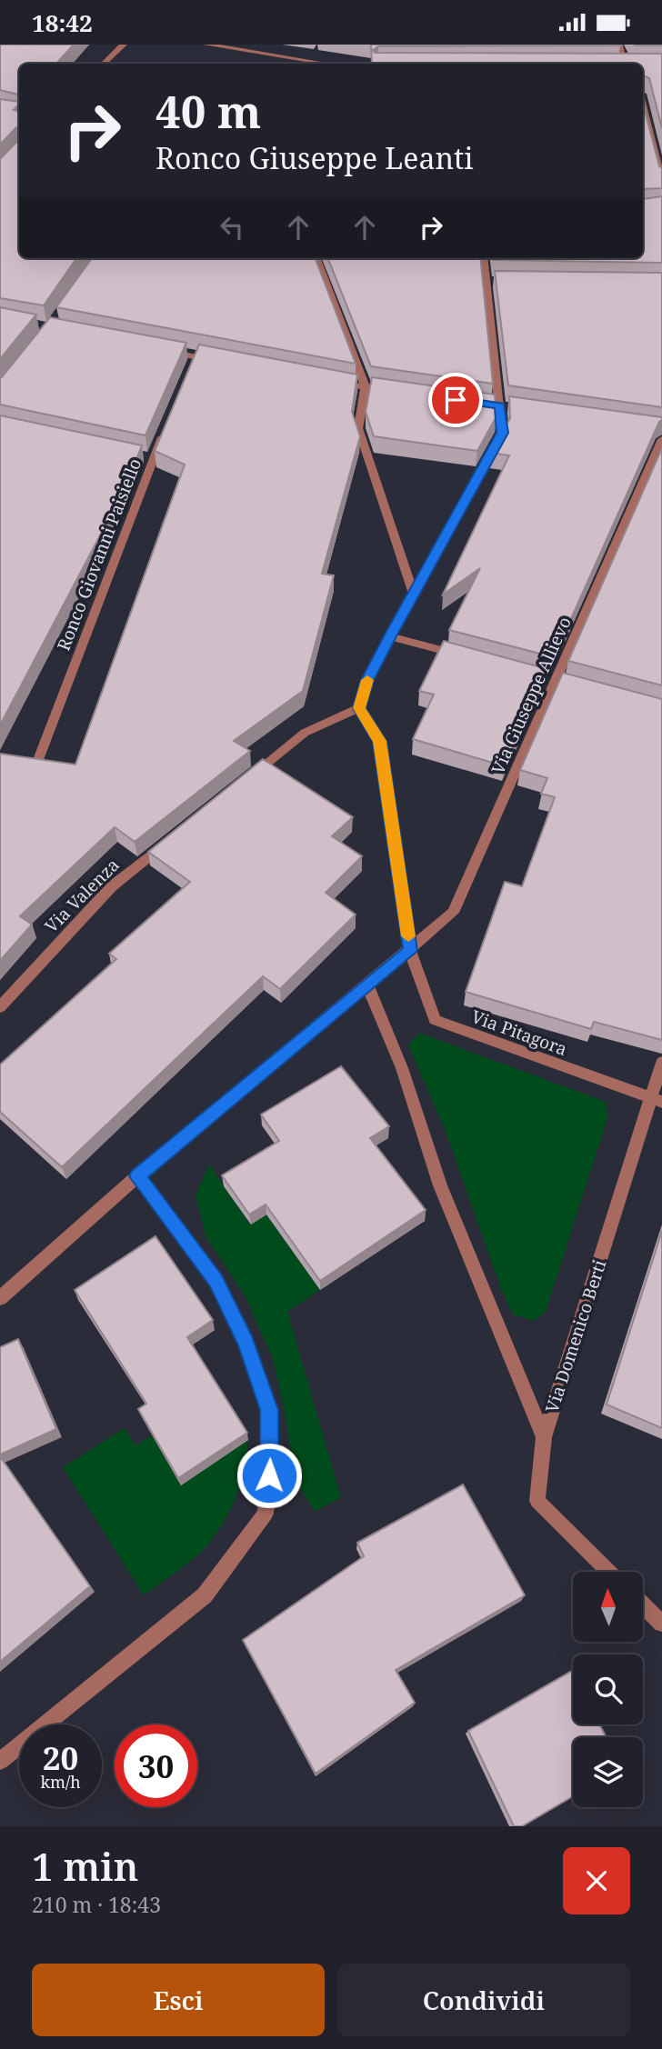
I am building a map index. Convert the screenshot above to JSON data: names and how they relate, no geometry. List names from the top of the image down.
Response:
{
  "streets": {
    "street": [
      "Ronco Giovanni Paisiello",
      "Via Giuseppe Allievo",
      "Via Valenza",
      "Via Pitagora",
      "Via Domenico Berti"
    ]
  },
  "crossings": [
    ["Via Giuseppe Allievo", "Via Pitagora"],
    ["Via Pitagora", "Via Domenico Berti"]
  ],
  "north": "top",
  "page": {
    "status": "18:42",
    "turn": ["40 m", "Ronco Giuseppe Leanti"],
    "speed": "20 km/h",
    "limit": "30",
    "heading": ["1 min", "210 m · 18:43"],
    "buttons": ["Esci", "Condividi"]
  }
}
